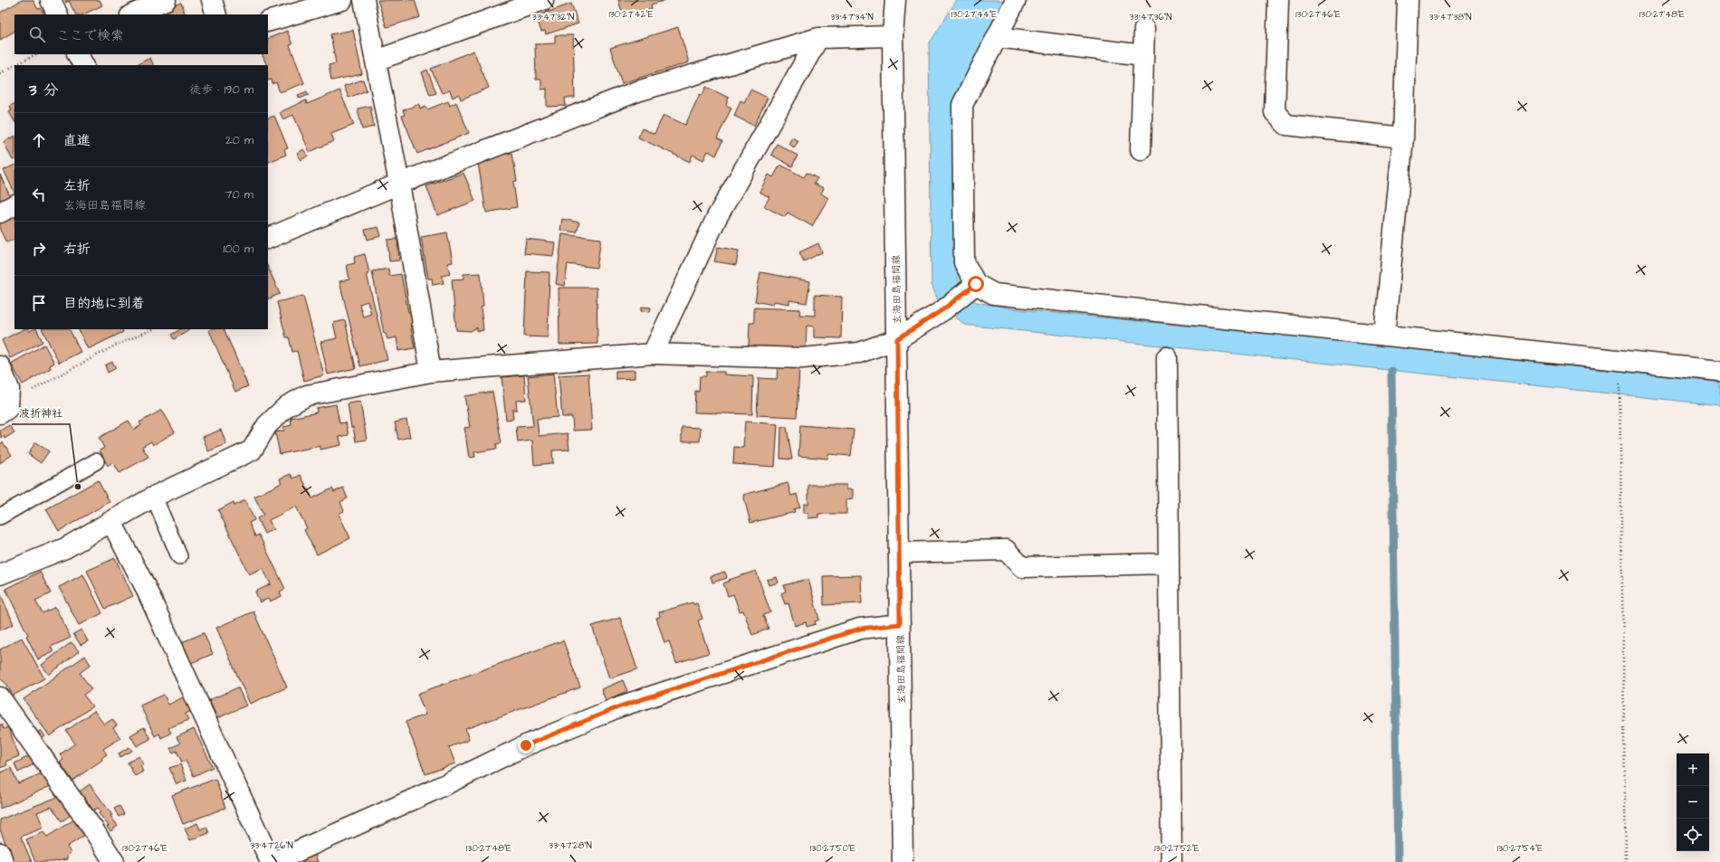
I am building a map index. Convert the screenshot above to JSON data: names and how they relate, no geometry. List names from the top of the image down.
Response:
{
  "streets": {
    "street": ["玄海田島福間線"]
  },
  "places": ["波折神社"],
  "page": {
    "search": "ここで検索",
    "heading": ["3 分", "徒歩 · 190 m"],
    "list": [
      ["直進", "20 m"],
      ["左折", "玄海田島福間線", "70 m"],
      ["右折", "100 m"],
      "目的地に到着"
    ],
    "map_buttons": ["+", "−"]
  },
  "coordinates": [
    "130°27'48\"E",
    "130°27'42\"E",
    "130°27'44\"E",
    "130°27'46\"E",
    "33°47'32\"N",
    "33°47'34\"N",
    "33°47'38\"N",
    "33°47'36\"N",
    "33°47'26\"N",
    "33°47'28\"N",
    "130°27'50\"E",
    "130°27'52\"E",
    "130°27'54\"E"
  ]
}
